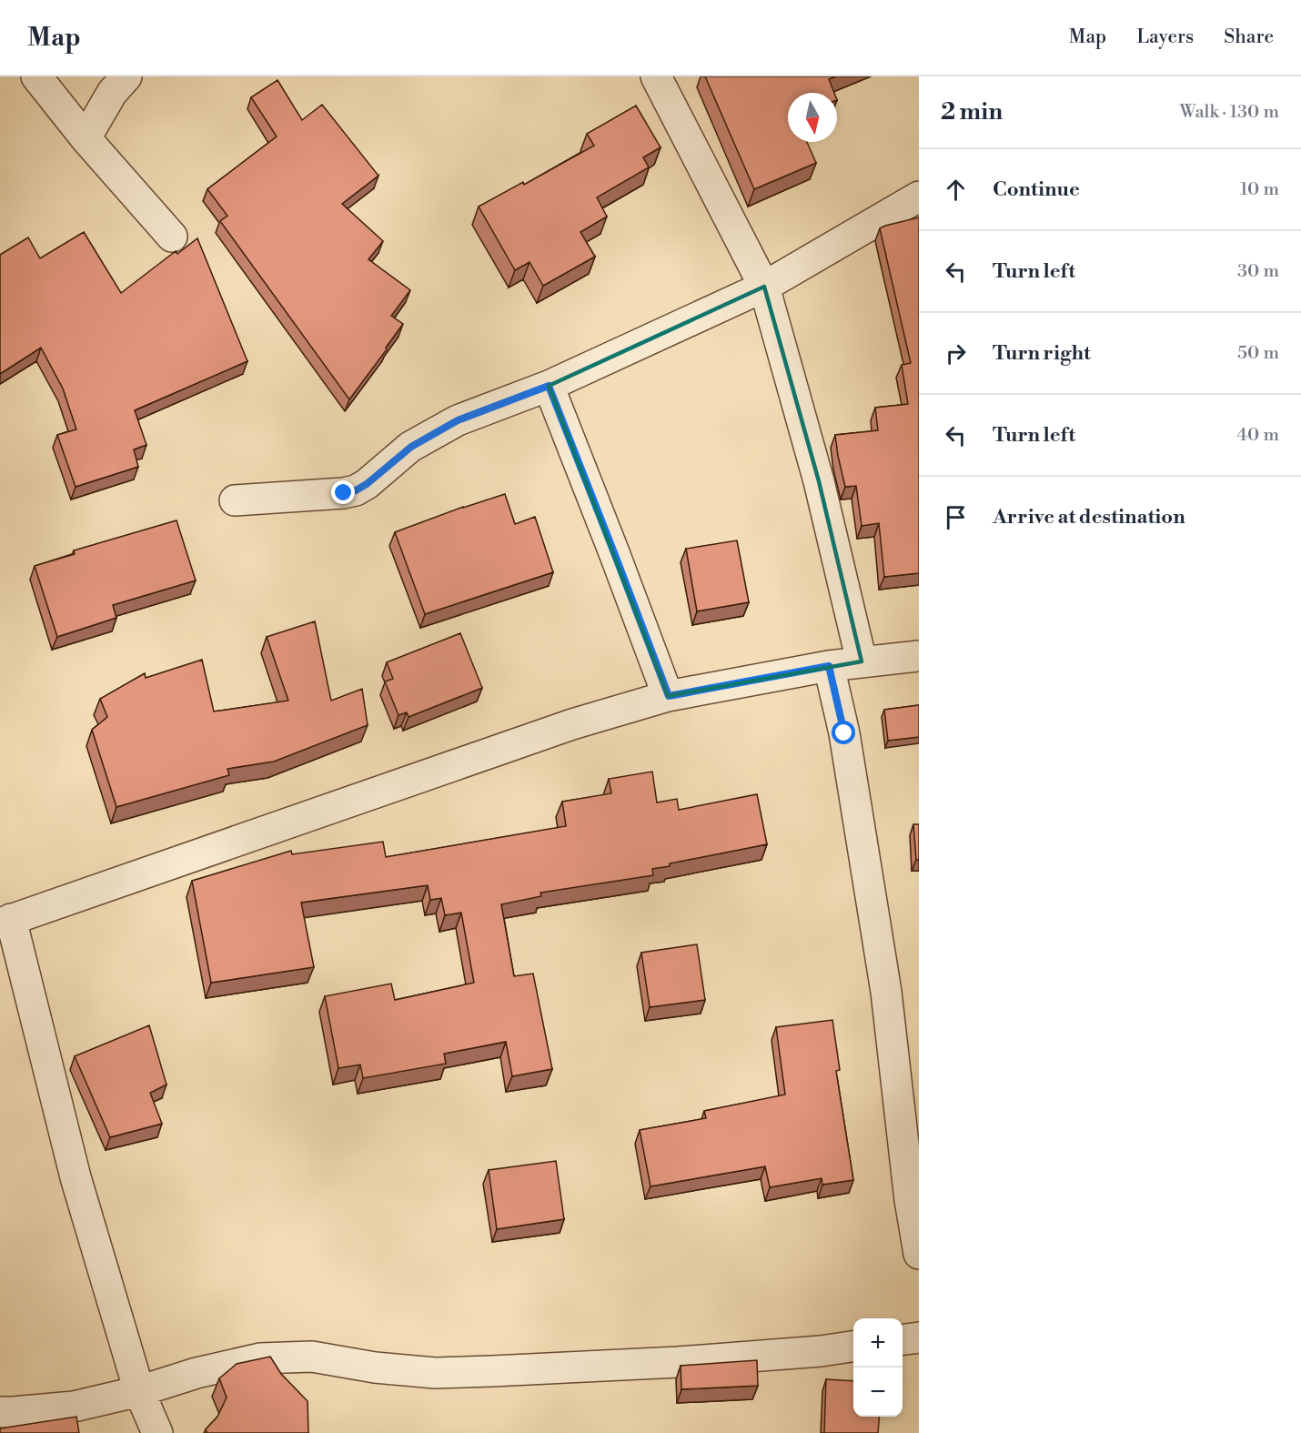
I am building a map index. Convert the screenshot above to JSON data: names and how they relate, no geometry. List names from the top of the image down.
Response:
{
  "north": "bottom",
  "page": {
    "header": "Map",
    "nav": ["Map", "Layers", "Share"],
    "heading": ["2 min", "Walk · 130 m"],
    "list": [
      ["Continue", "10 m"],
      ["Turn left", "30 m"],
      ["Turn right", "50 m"],
      ["Turn left", "40 m"],
      "Arrive at destination"
    ],
    "map_buttons": ["+", "−"]
  }
}
